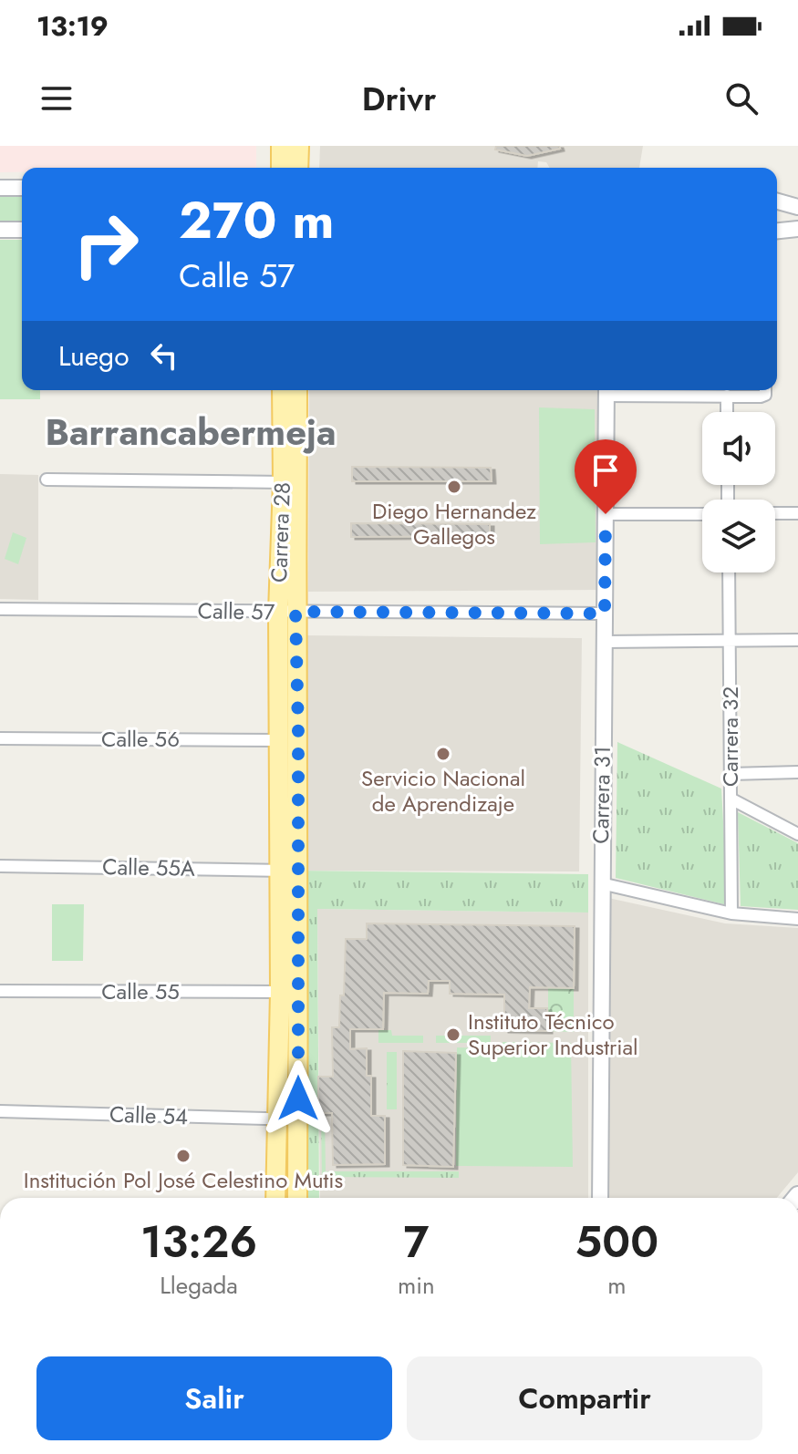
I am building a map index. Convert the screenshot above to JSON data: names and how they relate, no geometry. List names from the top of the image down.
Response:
{
  "streets": {
    "main road": ["Carrera 28"],
    "street": [
      "Calle 57",
      "Carrera 32",
      "Calle 56",
      "Carrera 31",
      "Calle 55A",
      "Calle 55",
      "Calle 54"
    ]
  },
  "crossings": [
    ["Carrera 28", "Calle 57"],
    ["Carrera 28", "Calle 56"],
    ["Carrera 28", "Calle 55A"],
    ["Carrera 28", "Calle 55"],
    ["Carrera 28", "Calle 54"],
    ["Calle 57", "Carrera 31"]
  ],
  "districts": ["Barrancabermeja"],
  "places": [
    "Diego Hernandez Gallegos",
    "Servicio Nacional de Aprendizaje",
    "Instituto Técnico Superior Industrial",
    "Institución Pol José Celestino Mutis"
  ],
  "page": {
    "status": "13:19",
    "header": "Drivr",
    "turn": ["270 m", "Calle 57"],
    "then": "Luego",
    "eta": [
      "13:26",
      "Llegada",
      "7",
      "min",
      "500",
      "m"
    ],
    "buttons": ["Salir", "Compartir"]
  }
}
